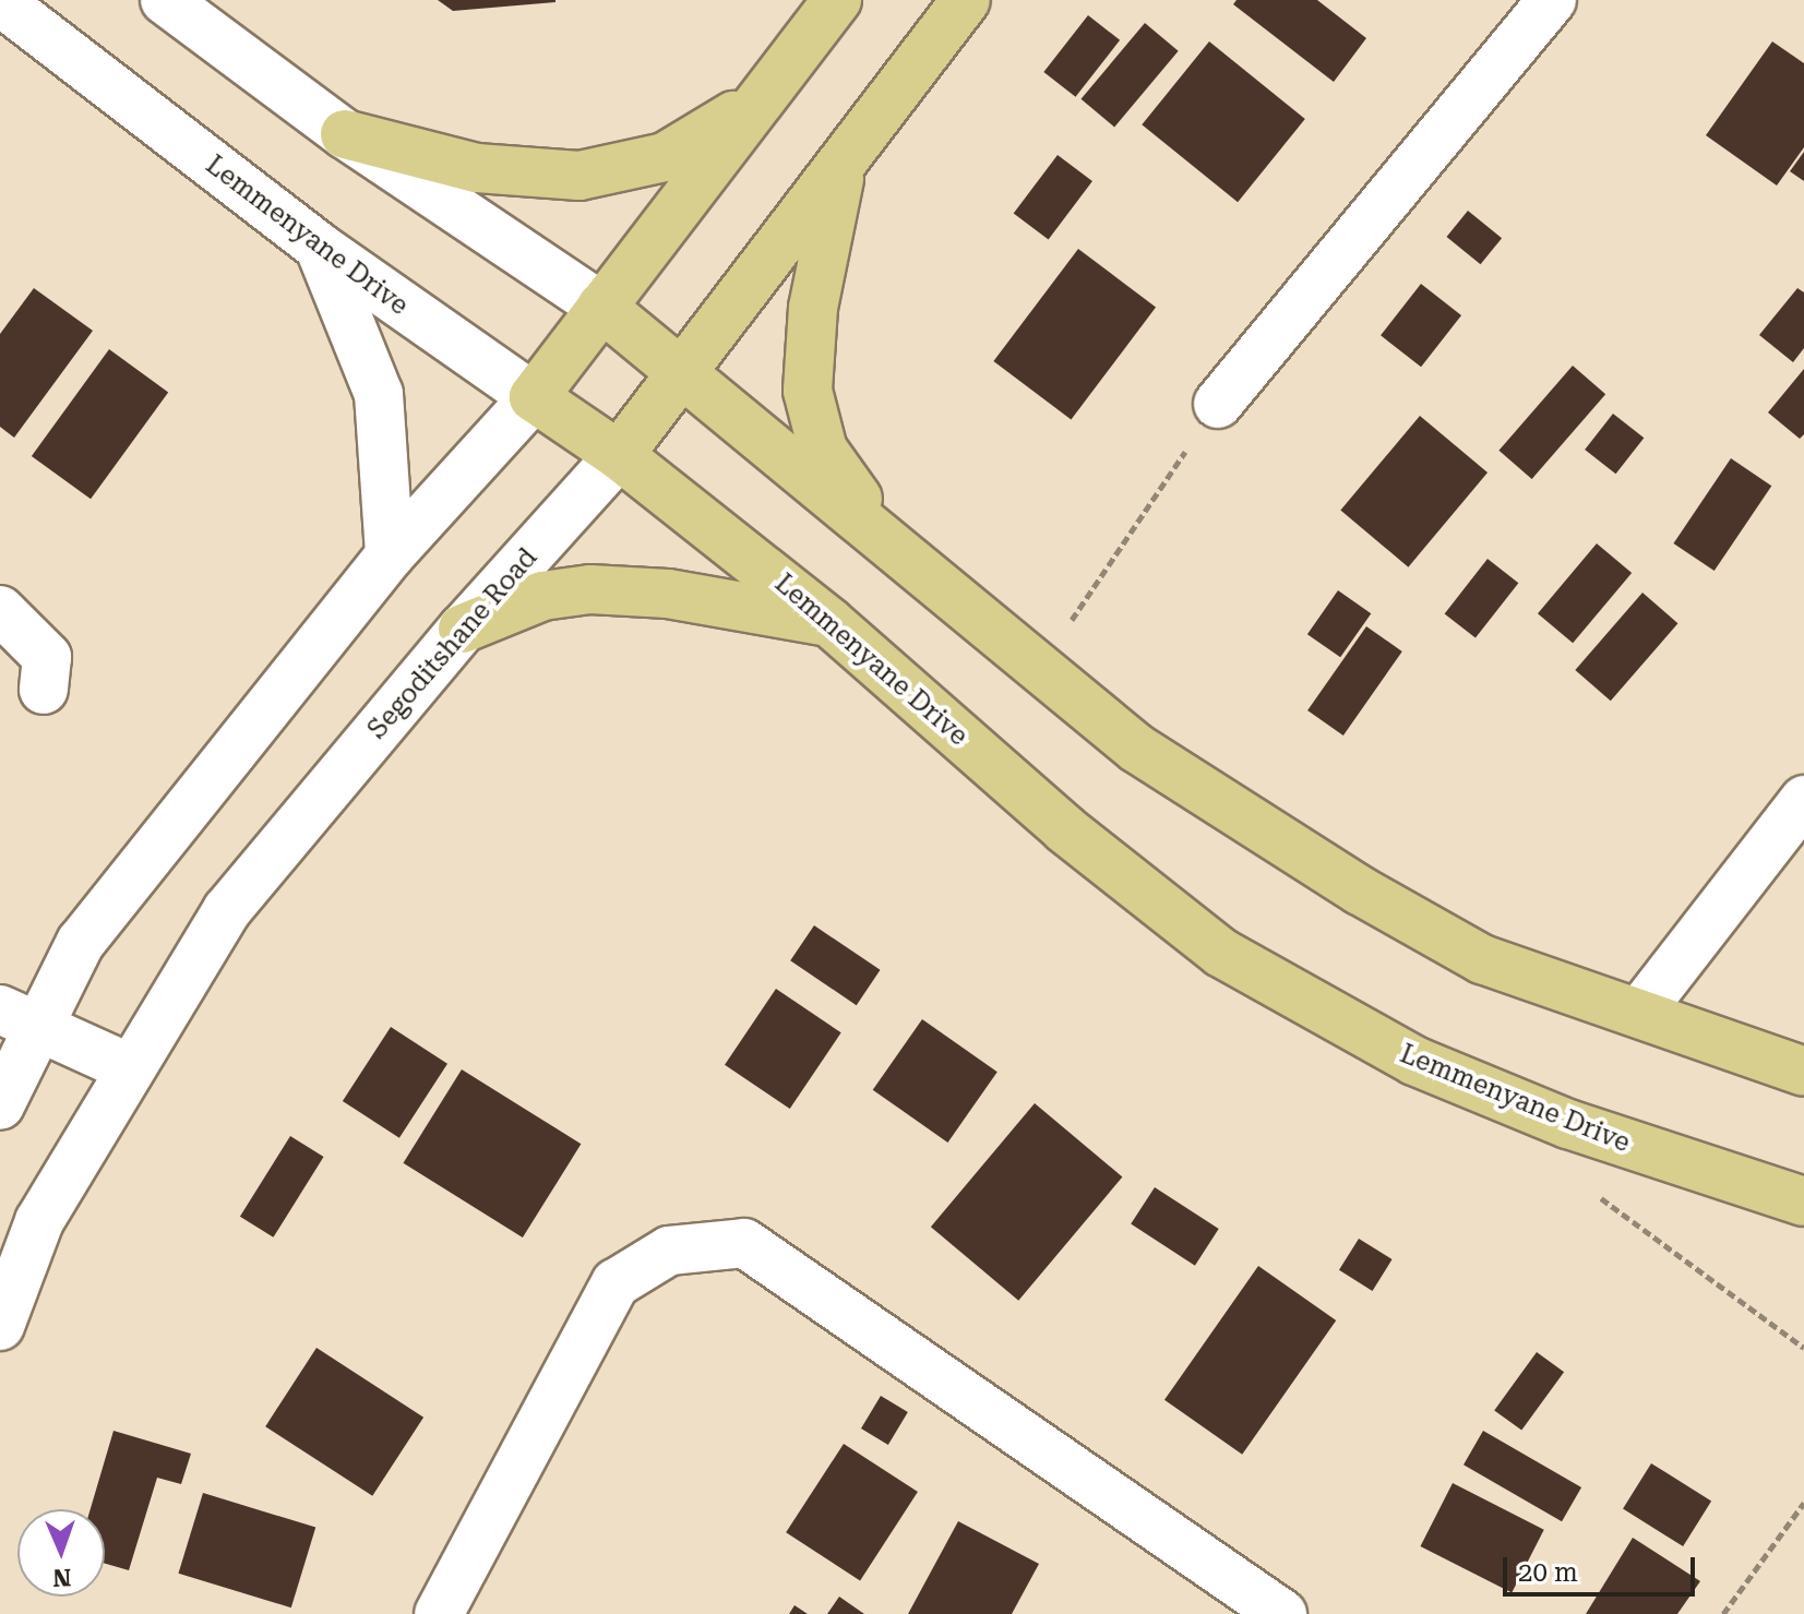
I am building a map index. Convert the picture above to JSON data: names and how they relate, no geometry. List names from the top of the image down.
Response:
{
  "streets": {
    "main road": ["Lemmenyane Drive", "Segoditshane Road"]
  },
  "crossings": [
    ["Lemmenyane Drive", "Segoditshane Road"]
  ],
  "scale_bar": "20 m",
  "north": "bottom"
}
